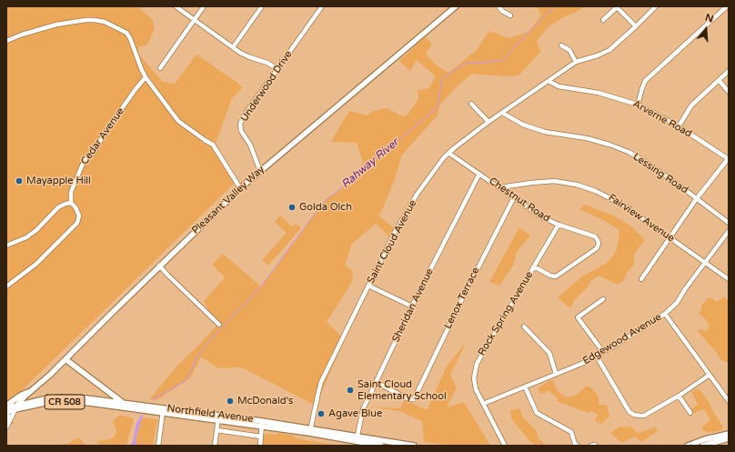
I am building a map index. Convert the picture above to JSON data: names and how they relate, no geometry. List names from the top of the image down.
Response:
{
  "streets": {
    "main road": ["Pleasant Valley Way", "CR 508", "Northfield Avenue"],
    "street": [
      "Underwood Drive",
      "Arverne Road",
      "Cedar Avenue",
      "Lessing Road",
      "Chestnut Road",
      "Fairview Avenue",
      "Saint Cloud Avenue",
      "Lenox Terrace",
      "Sheridan Avenue",
      "Rock Spring Avenue",
      "Edgewood Avenue"
    ]
  },
  "crossings": [
    ["Underwood Drive", "Pleasant Valley Way"],
    ["Arverne Road", "Saint Cloud Avenue"],
    ["Lessing Road", "Saint Cloud Avenue"],
    ["Pleasant Valley Way", "Northfield Avenue"],
    ["Chestnut Road", "Fairview Avenue"],
    ["Chestnut Road", "Saint Cloud Avenue"],
    ["Chestnut Road", "Lenox Terrace"],
    ["Chestnut Road", "Sheridan Avenue"],
    ["Chestnut Road", "Rock Spring Avenue"],
    ["Fairview Avenue", "Edgewood Avenue"],
    ["Saint Cloud Avenue", "Northfield Avenue"],
    ["Lenox Terrace", "Sheridan Avenue"],
    ["Sheridan Avenue", "Northfield Avenue"],
    ["Rock Spring Avenue", "Edgewood Avenue"]
  ],
  "water": ["Rahway River"],
  "places": [
    "Mayapple Hill",
    "Golda Olch",
    "Saint Cloud Elementary School",
    "McDonald's",
    "Agave Blue"
  ],
  "north": "top"
}
